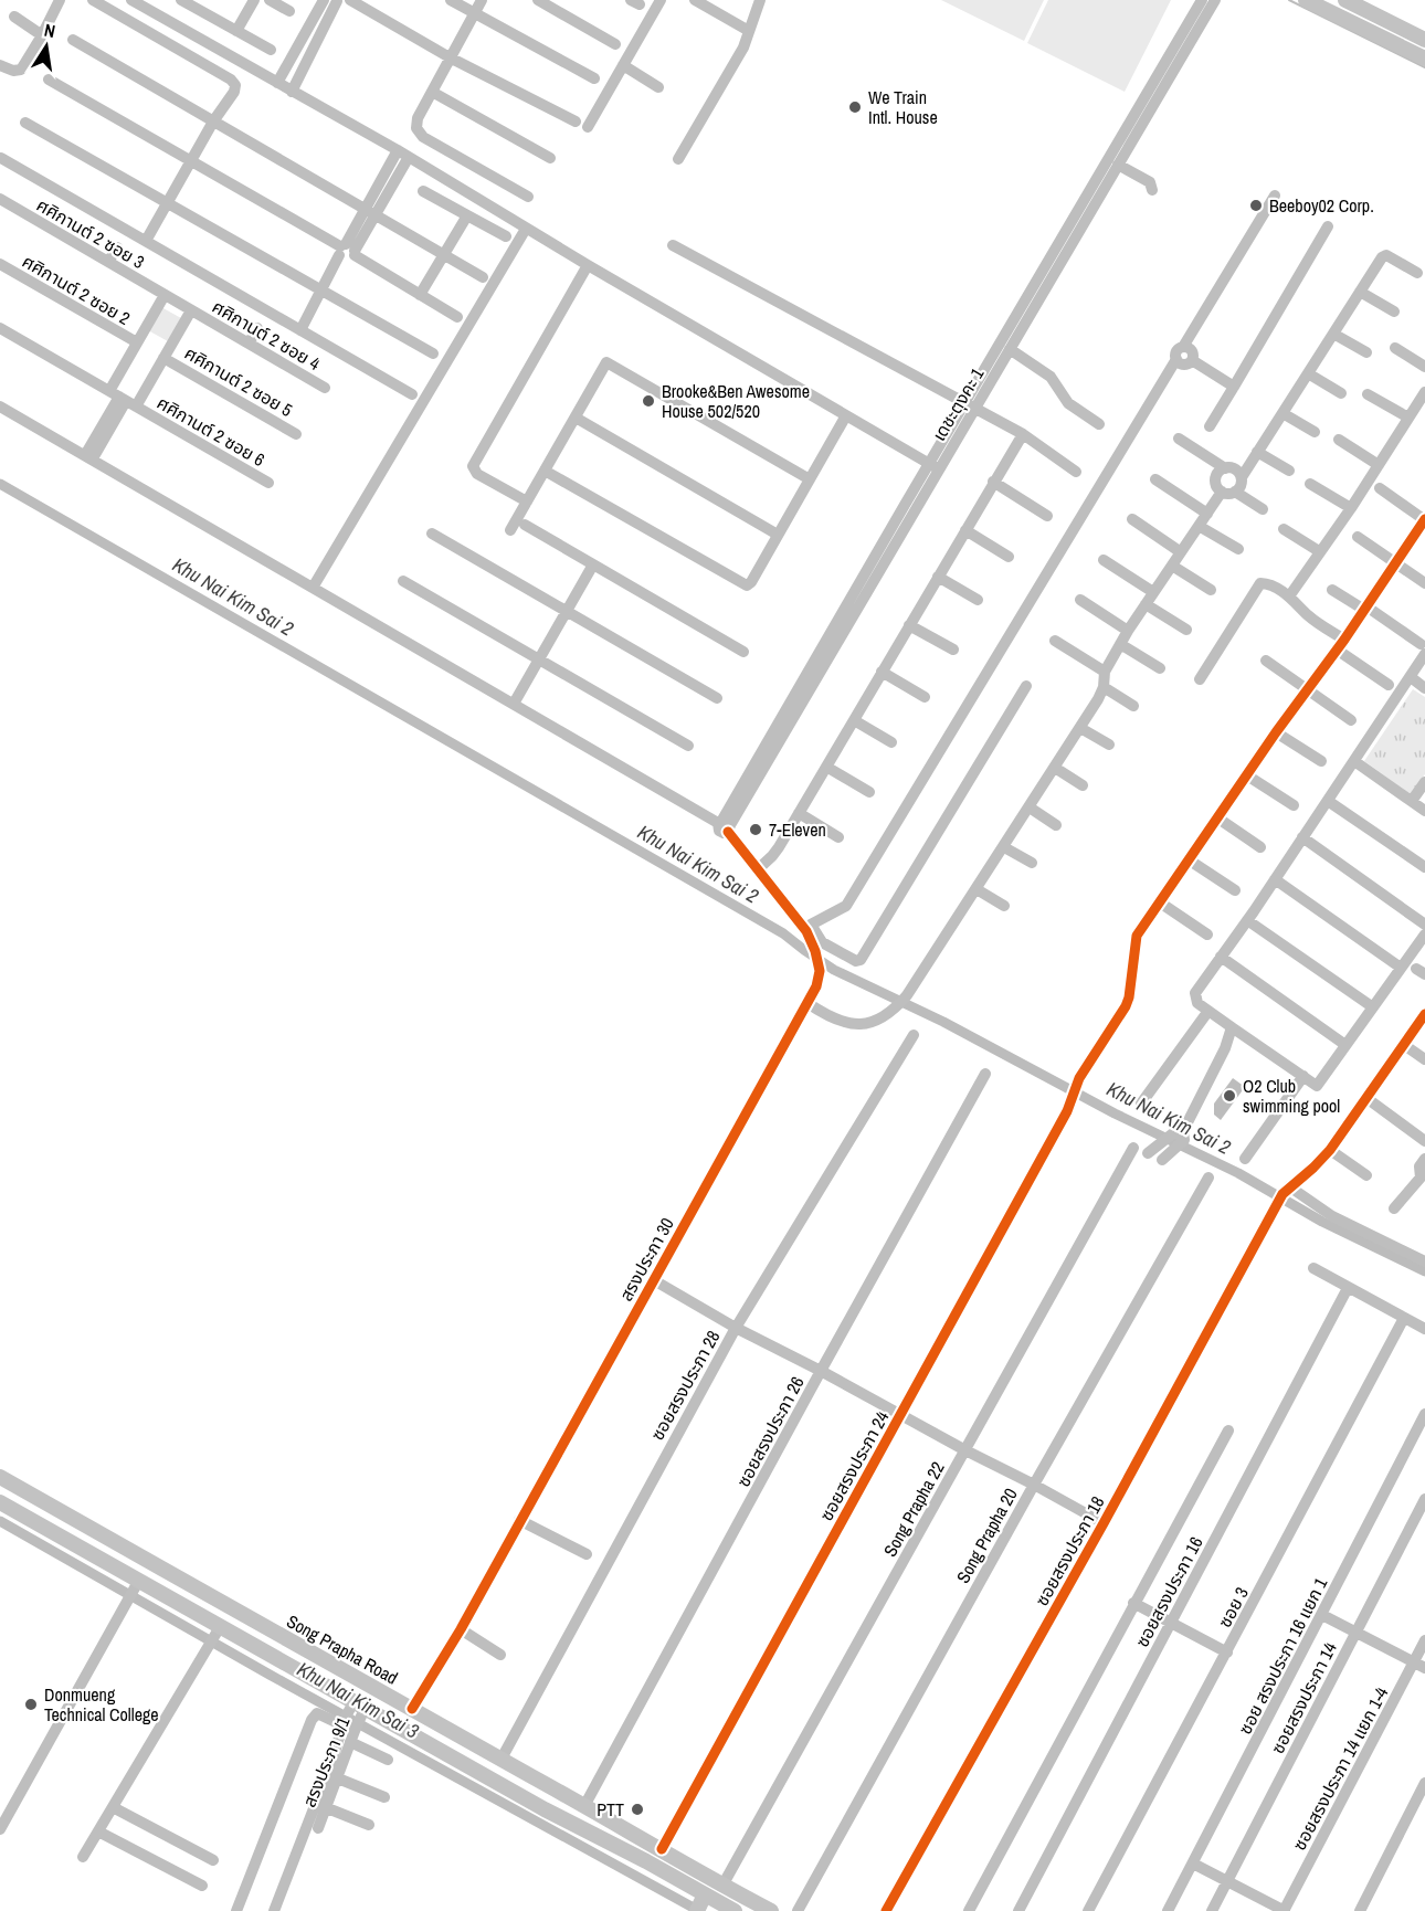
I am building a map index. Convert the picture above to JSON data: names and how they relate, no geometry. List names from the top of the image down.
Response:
{
  "streets": {
    "main road": ["Song Prapha Road"],
    "street": [
      "ศศิกานต์ 2 ซอย 3",
      "ศศิกานต์ 2 ซอย 2",
      "ศศิกานต์ 2 ซอย 4",
      "ศศิกานต์ 2 ซอย 5",
      "เดชะตุงคะ 1",
      "ศศิกานต์ 2 ซอย 6",
      "สรงประภา 30",
      "ซอยสรงประภา 28",
      "ซอยสรงประภา 26",
      "ซอยสรงประภา 24",
      "Song Prapha 22",
      "Song Prapha 20",
      "ซอยสรงประภา 18",
      "ซอยสรงประภา 16",
      "ซอย 3",
      "ซอย สรงประภา 16 แยก 1",
      "ซอยสรงประภา 14",
      "สรงประภา 9/1",
      "ซอยสรงประภา 14 แยก 1-4"
    ]
  },
  "crossings": [
    ["ศศิกานต์ 2 ซอย 3", "ศศิกานต์ 2 ซอย 4"],
    ["เดชะตุงคะ 1", "สรงประภา 30"],
    ["สรงประภา 30", "Song Prapha Road"],
    ["ซอยสรงประภา 28", "Song Prapha Road"],
    ["ซอยสรงประภา 26", "Song Prapha Road"],
    ["ซอยสรงประภา 24", "Song Prapha Road"],
    ["Song Prapha 22", "Song Prapha Road"]
  ],
  "water": ["Khu Nai Kim Sai 2", "Khu Nai Kim Sai 3"],
  "places": [
    "We Train Intl. House",
    "Beeboy02 Corp.",
    "Brooke&Ben Awesome House 502/520",
    "7-Eleven",
    "O2 Club swimming pool",
    "Donmueng Technical College",
    "PTT"
  ],
  "north": "top"
}
